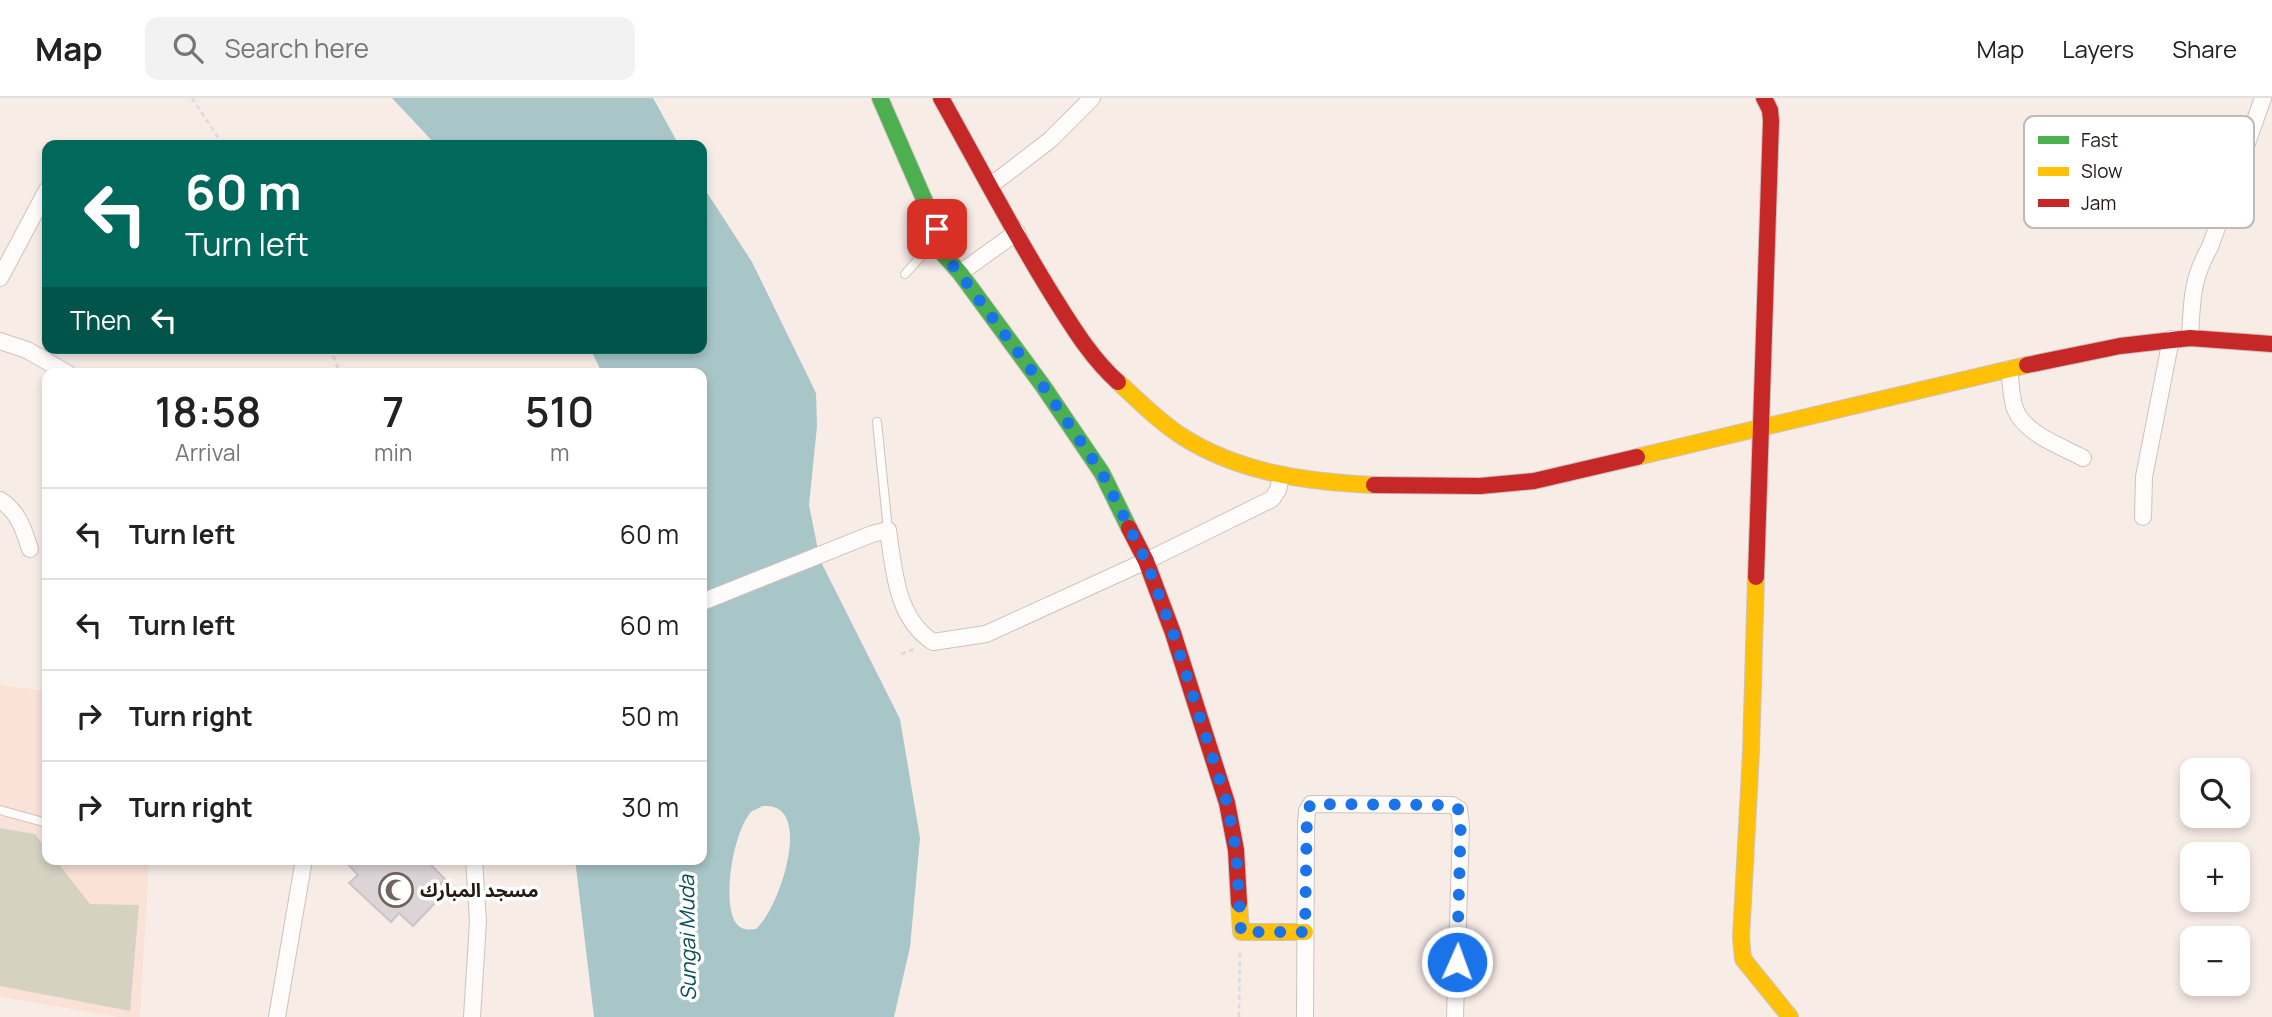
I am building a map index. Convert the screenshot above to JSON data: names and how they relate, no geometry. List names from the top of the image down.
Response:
{
  "water": ["Sungai Muda"],
  "places": {
    "mosque": ["مسجد المبارك"]
  },
  "legend": ["Fast", "Slow", "Jam"],
  "page": {
    "header": "Map",
    "search": "Search here",
    "nav": ["Map", "Layers", "Share"],
    "turn": ["60 m", "Turn left"],
    "then": "Then",
    "eta": [
      "18:58",
      "Arrival",
      "7",
      "min",
      "510",
      "m"
    ],
    "list": [
      {
        "name": "Turn left",
        "value": "60 m"
      },
      {
        "name": "Turn left",
        "value": "60 m"
      },
      {
        "name": "Turn right",
        "value": "50 m"
      },
      {
        "name": "Turn right",
        "value": "30 m"
      }
    ],
    "map_buttons": ["+", "−"]
  }
}
